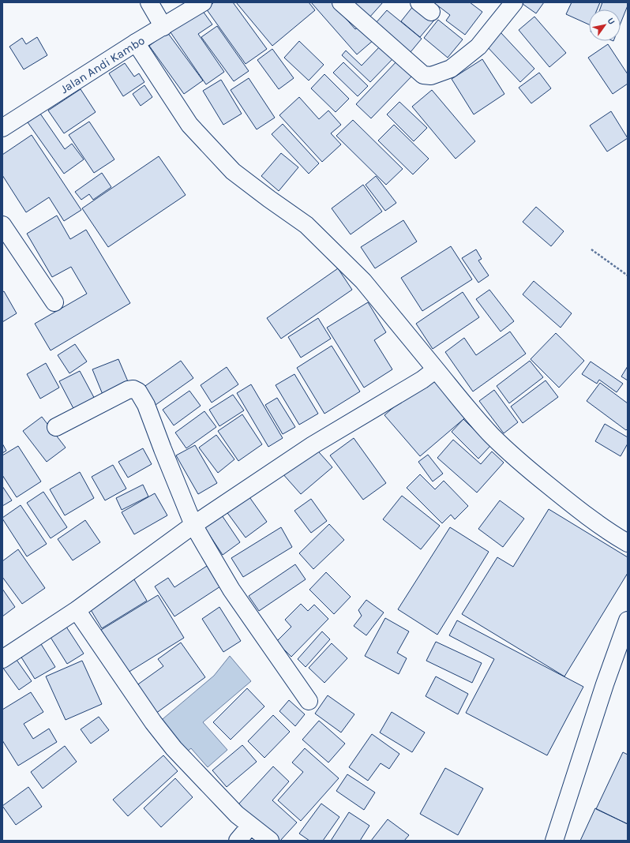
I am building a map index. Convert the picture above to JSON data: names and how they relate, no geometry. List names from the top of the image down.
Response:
{
  "streets": {
    "street": ["Jalan Andi Kambo"]
  },
  "north": "top right"
}
